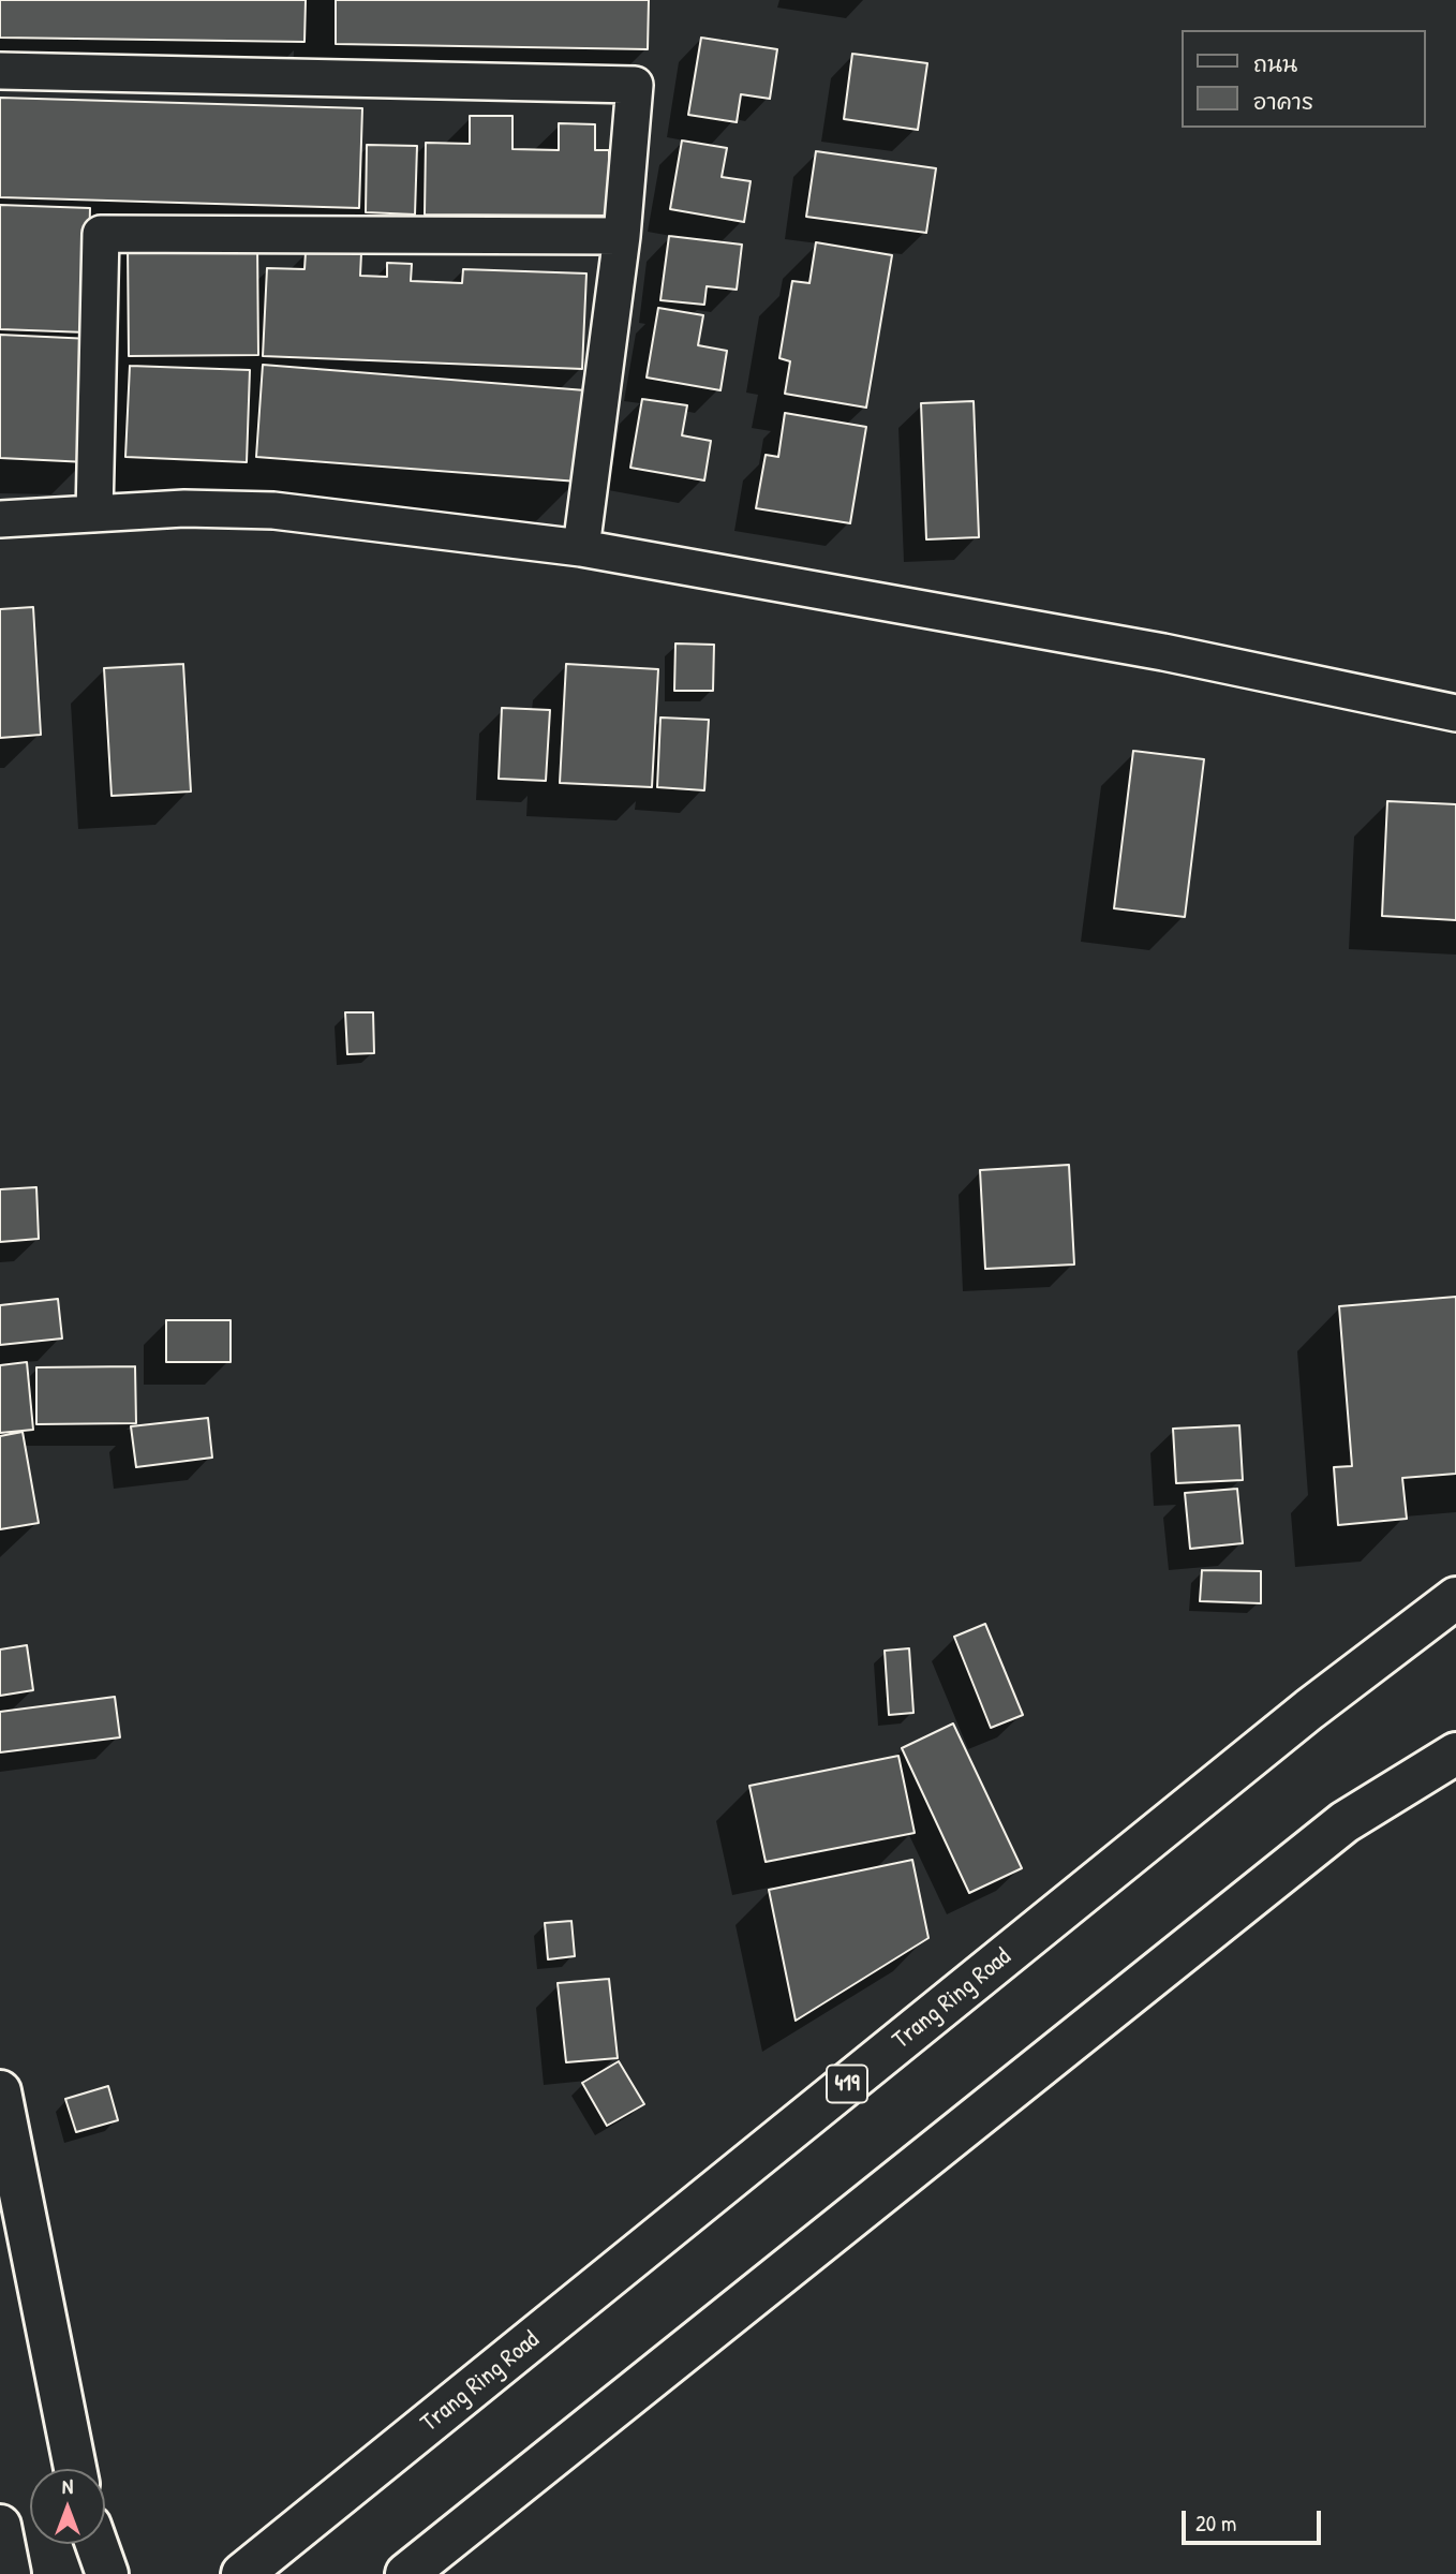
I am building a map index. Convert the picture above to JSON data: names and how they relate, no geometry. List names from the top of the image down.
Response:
{
  "streets": {
    "main road": ["Trang Ring Road", "419"]
  },
  "legend": ["ถนน", "อาคาร"],
  "scale_bar": "20 m",
  "north": "top"
}
